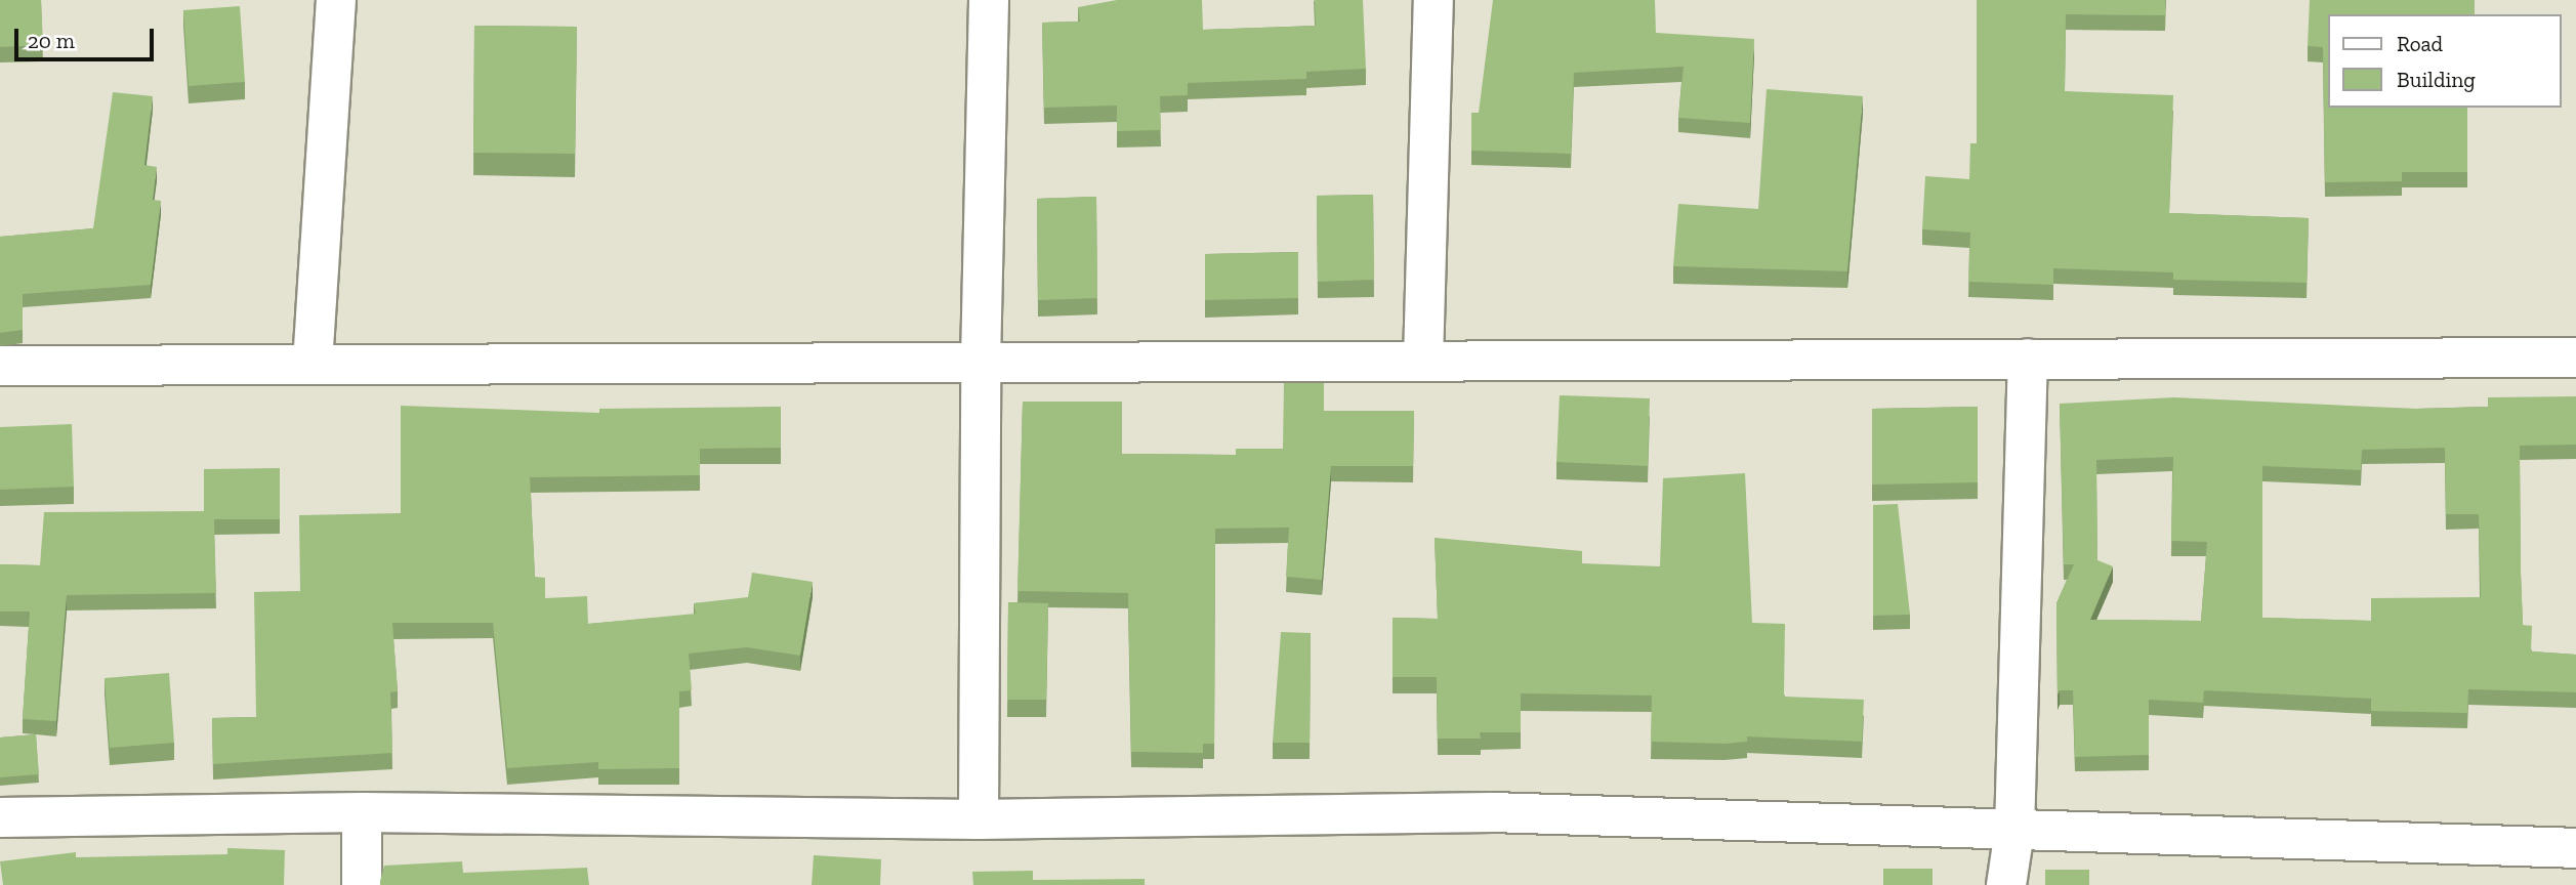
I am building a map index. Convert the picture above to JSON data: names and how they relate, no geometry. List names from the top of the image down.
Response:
{
  "legend": ["Road", "Building"],
  "scale_bar": "20 m"
}
